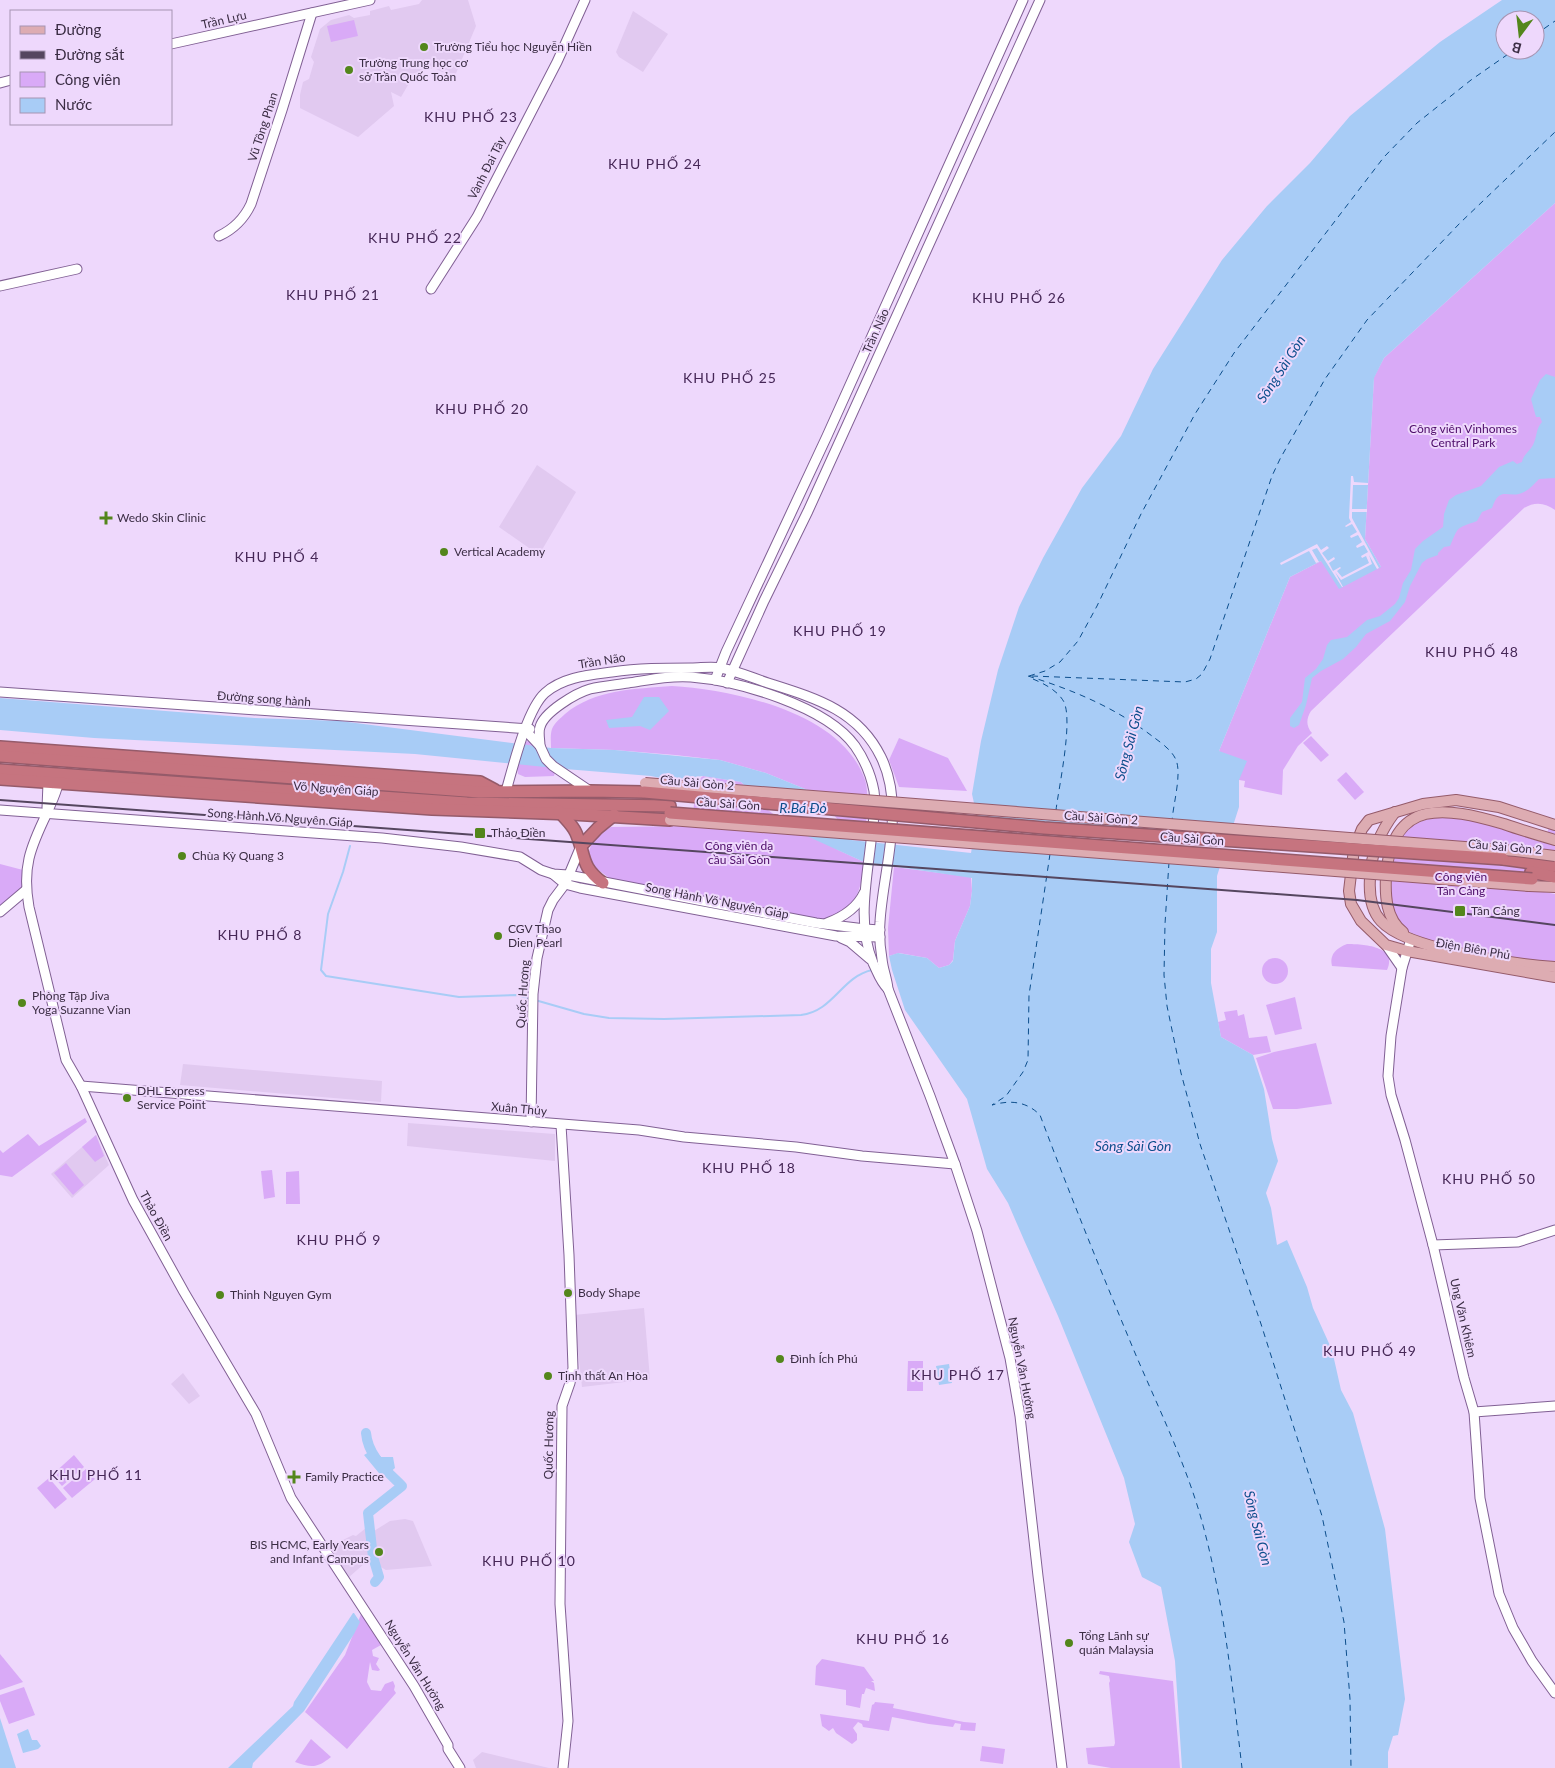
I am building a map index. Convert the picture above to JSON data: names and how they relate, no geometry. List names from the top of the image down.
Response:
{
  "streets": {
    "highway": ["Cầu Sài Gòn 2", "Võ Nguyên Giáp", "Cầu Sài Gòn"],
    "main road": [
      "Trần Lựu",
      "Vũ Tông Phan",
      "Vành Đai Tây",
      "Trần Não",
      "Đường song hành",
      "Song Hành Võ Nguyên Giáp",
      "Điện Biên Phủ",
      "Quốc Hương",
      "Xuân Thủy",
      "Thảo Điền",
      "Ung Văn Khiêm",
      "Nguyễn Văn Hưởng"
    ]
  },
  "crossings": [
    ["Trần Lựu", "Vũ Tông Phan"],
    ["Trần Não", "Đường song hành"],
    ["Trần Não", "Võ Nguyên Giáp"],
    ["Trần Não", "Song Hành Võ Nguyên Giáp"],
    ["Trần Não", "Nguyễn Văn Hưởng"],
    ["Cầu Sài Gòn 2", "Võ Nguyên Giáp"],
    ["Võ Nguyên Giáp", "Cầu Sài Gòn"],
    ["Võ Nguyên Giáp", "Thảo Điền"],
    ["Song Hành Võ Nguyên Giáp", "Quốc Hương"],
    ["Song Hành Võ Nguyên Giáp", "Thảo Điền"],
    ["Song Hành Võ Nguyên Giáp", "Nguyễn Văn Hưởng"],
    ["Điện Biên Phủ", "Ung Văn Khiêm"],
    ["Quốc Hương", "Xuân Thủy"],
    ["Xuân Thủy", "Thảo Điền"],
    ["Xuân Thủy", "Nguyễn Văn Hưởng"],
    ["Thảo Điền", "Nguyễn Văn Hưởng"]
  ],
  "districts": [
    "KHU PHỐ 23",
    "KHU PHỐ 24",
    "KHU PHỐ 22",
    "KHU PHỐ 21",
    "KHU PHỐ 26",
    "KHU PHỐ 25",
    "KHU PHỐ 20",
    "KHU PHỐ 4",
    "KHU PHỐ 19",
    "KHU PHỐ 48",
    "KHU PHỐ 8",
    "KHU PHỐ 18",
    "KHU PHỐ 50",
    "KHU PHỐ 9",
    "KHU PHỐ 49",
    "KHU PHỐ 17",
    "KHU PHỐ 11",
    "KHU PHỐ 10",
    "KHU PHỐ 16"
  ],
  "water": ["Sông Sài Gòn", "R.Bá Đỏ"],
  "parks": ["Công viên Vinhomes Central Park", "Công viên dạ cầu Sài Gòn", "Công viên Tân Cảng"],
  "places": {
    "other": [
      "Trường Tiểu học Nguyễn Hiền",
      "Trường Trung học cơ sở Trần Quốc Toản",
      "Vertical Academy",
      "Chùa Kỳ Quang 3",
      "CGV Thao Dien Pearl",
      "Phòng Tập Jiva Yoga Suzanne Vian",
      "DHL Express Service Point",
      "Body Shape",
      "Thinh Nguyen Gym",
      "Đình Ích Phú",
      "Tịnh thất An Hòa",
      "BIS HCMC, Early Years and Infant Campus",
      "Tổng Lãnh sự quán Malaysia"
    ],
    "health": ["Wedo Skin Clinic", "Family Practice"],
    "transit": ["Thảo Điền", "Tân Cảng"]
  },
  "legend": [
    "Đường",
    "Đường sắt",
    "Công viên",
    "Nước"
  ],
  "north": "bottom"
}
